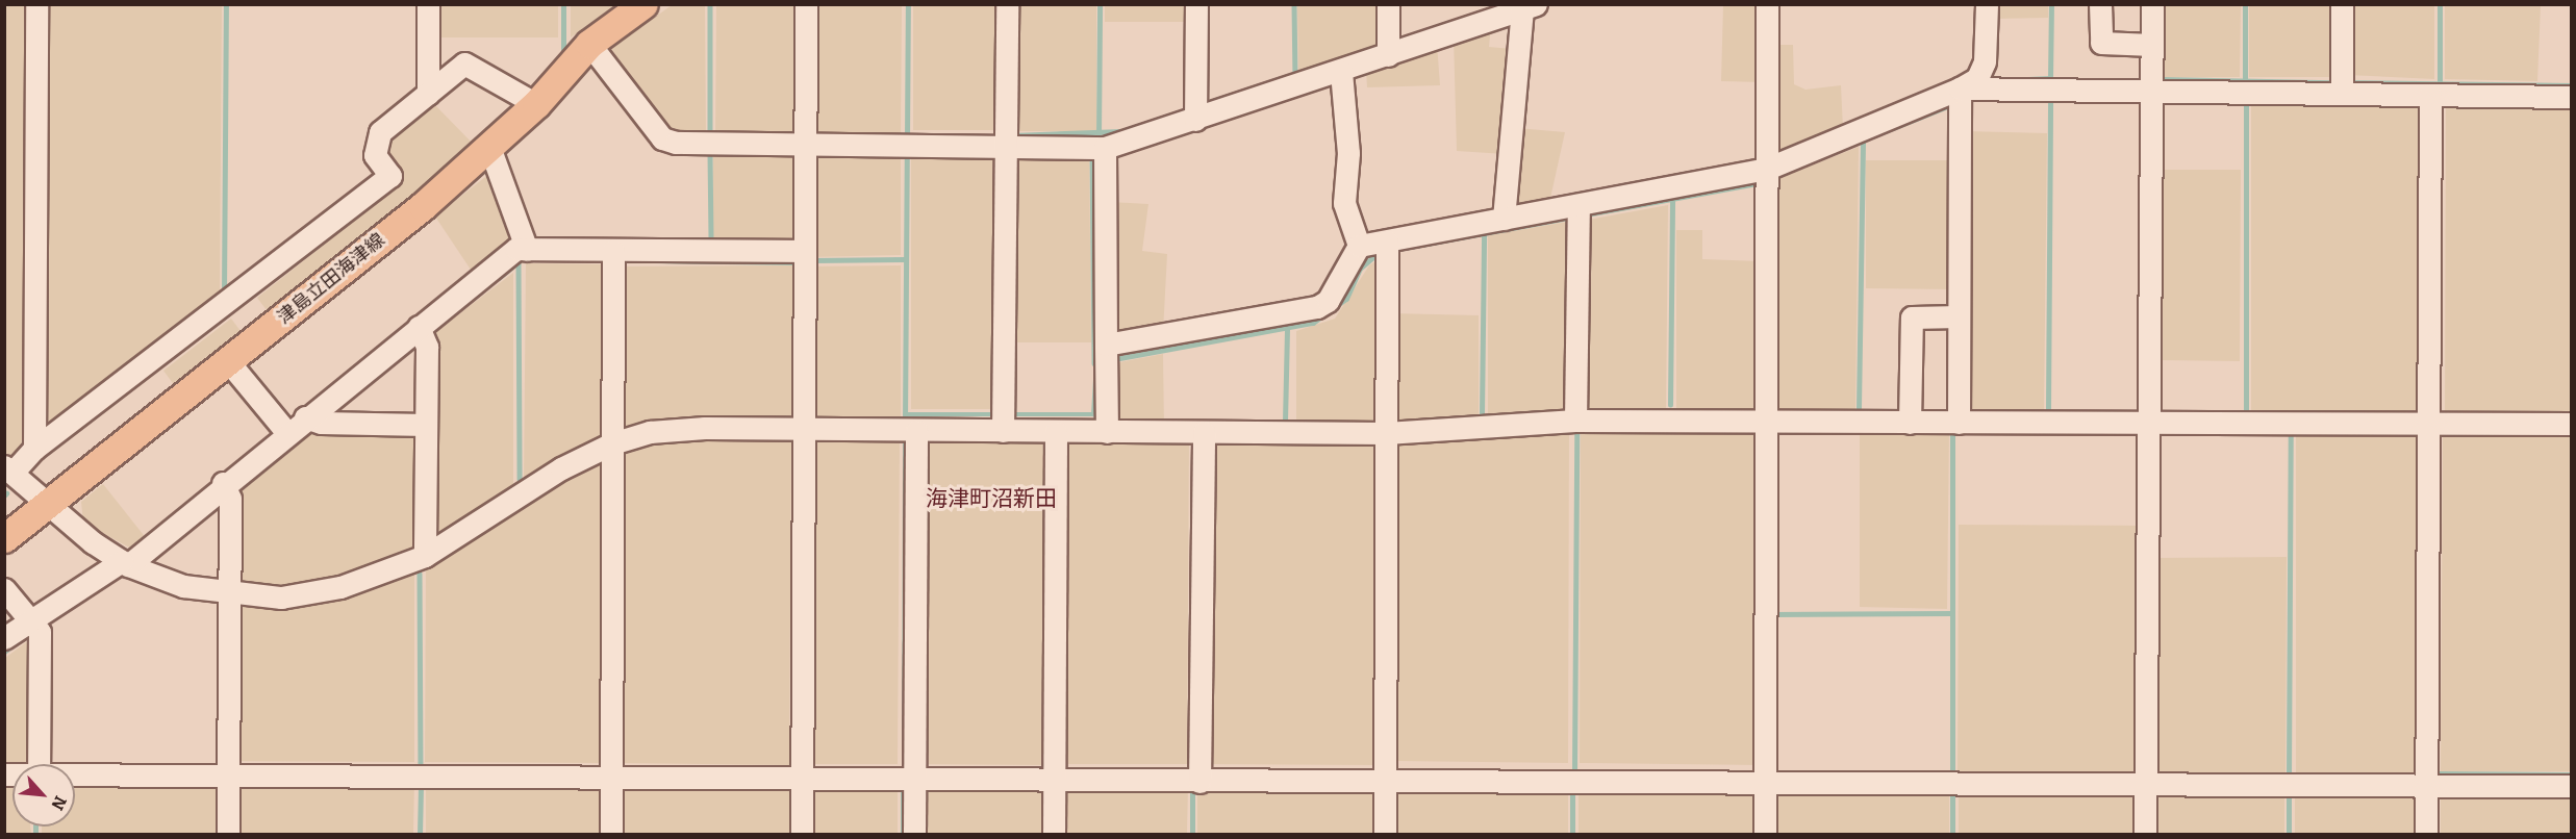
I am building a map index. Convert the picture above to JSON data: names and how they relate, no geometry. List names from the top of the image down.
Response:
{
  "streets": {
    "main road": ["津島立田海津線"]
  },
  "districts": ["海津町沼新田"],
  "north": "bottom right"
}
